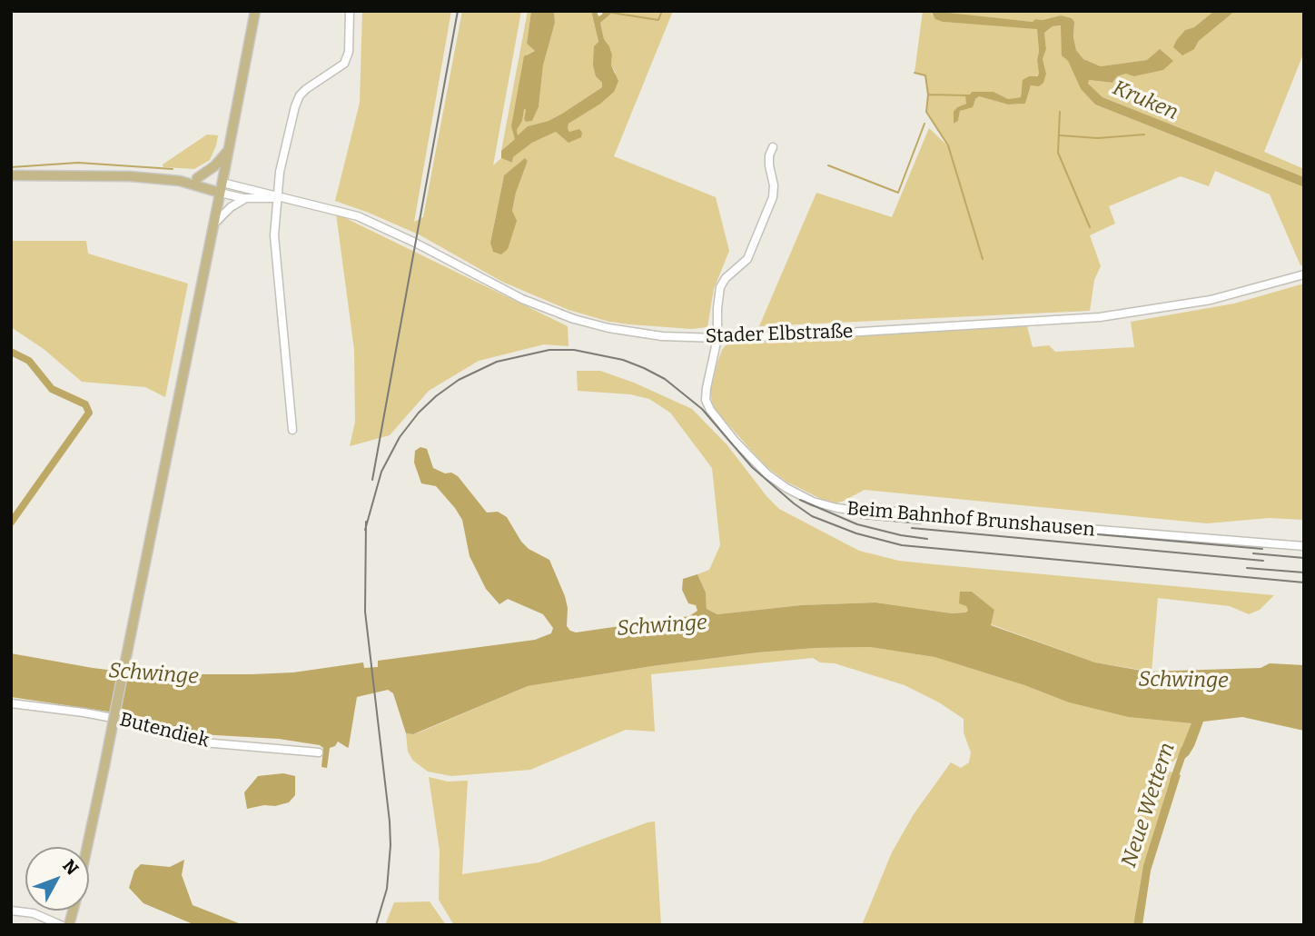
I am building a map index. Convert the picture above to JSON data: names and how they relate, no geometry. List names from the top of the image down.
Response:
{
  "streets": {
    "street": ["Stader Elbstraße", "Beim Bahnhof Brunshausen", "Butendiek"]
  },
  "crossings": [
    ["Stader Elbstraße", "Beim Bahnhof Brunshausen"]
  ],
  "water": ["Kruken", "Schwinge", "Neue Wettern"],
  "north": "top right"
}
